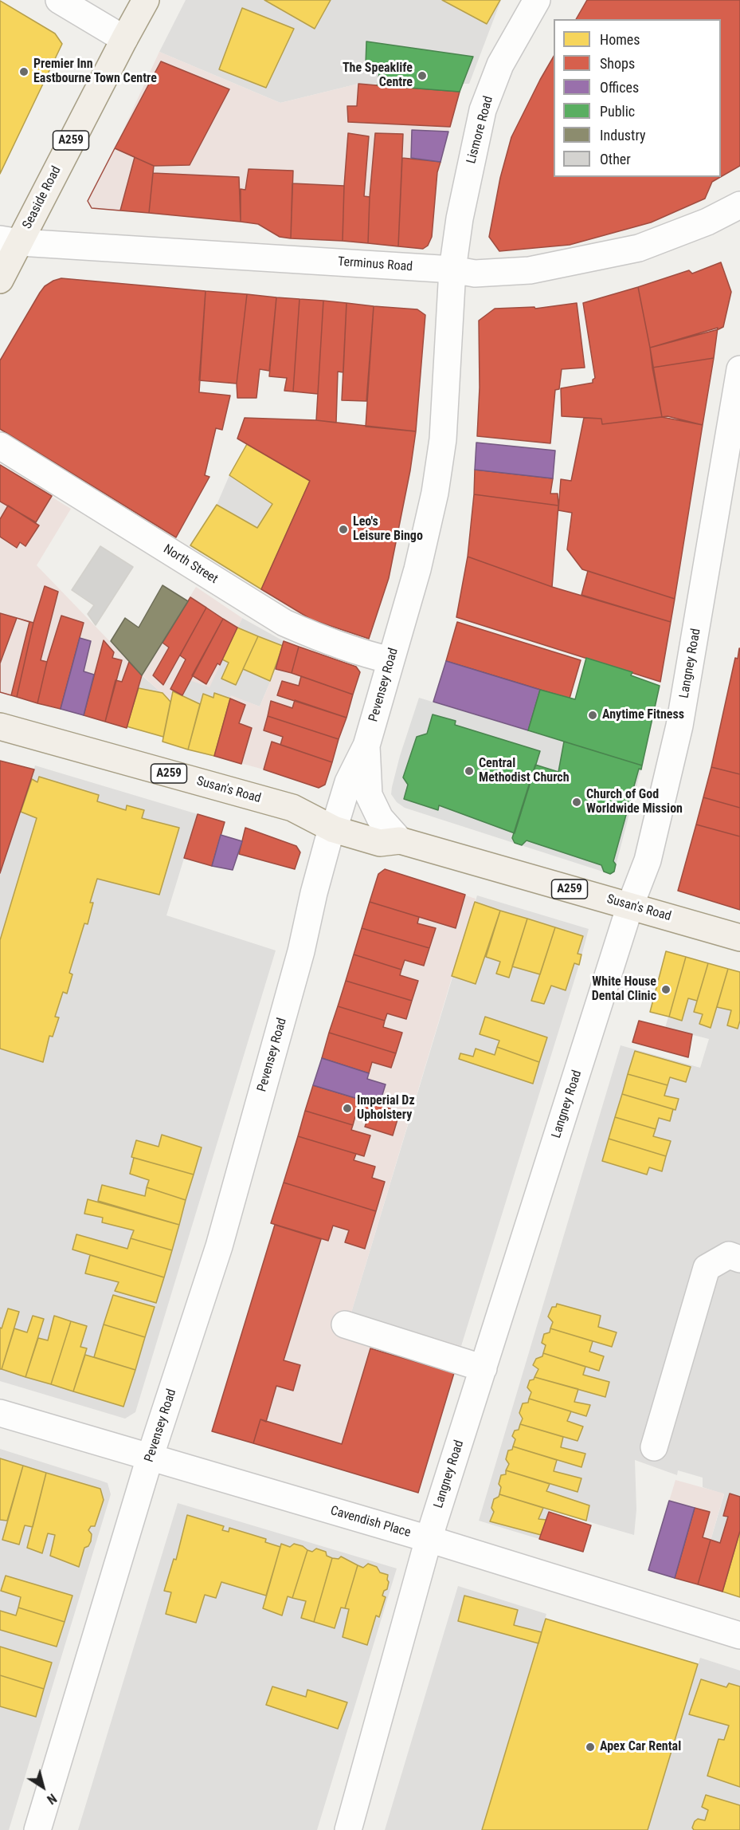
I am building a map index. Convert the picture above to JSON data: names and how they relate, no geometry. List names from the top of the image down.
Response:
{
  "streets": {
    "main road": ["A259", "Seaside Road", "Susan's Road"],
    "street": [
      "Lismore Road",
      "Terminus Road",
      "North Street",
      "Langney Road",
      "Pevensey Road",
      "Cavendish Place"
    ]
  },
  "crossings": [
    ["Lismore Road", "Terminus Road"],
    ["Lismore Road", "Pevensey Road"],
    ["A259", "Seaside Road"],
    ["Seaside Road", "Terminus Road"],
    ["Terminus Road", "Pevensey Road"],
    ["North Street", "Pevensey Road"],
    ["Langney Road", "Susan's Road"],
    ["Langney Road", "Cavendish Place"],
    ["Pevensey Road", "Susan's Road"],
    ["Pevensey Road", "Cavendish Place"]
  ],
  "places": [
    "Premier Inn Eastbourne Town Centre",
    "The Speaklife Centre",
    "Leo's Leisure Bingo",
    "Anytime Fitness",
    "Central Methodist Church",
    "Church of God Worldwide Mission",
    "White House Dental Clinic",
    "Imperial Dz Upholstery",
    "Apex Car Rental"
  ],
  "legend": [
    "Homes",
    "Shops",
    "Offices",
    "Public",
    "Industry",
    "Other"
  ],
  "north": "bottom right"
}
